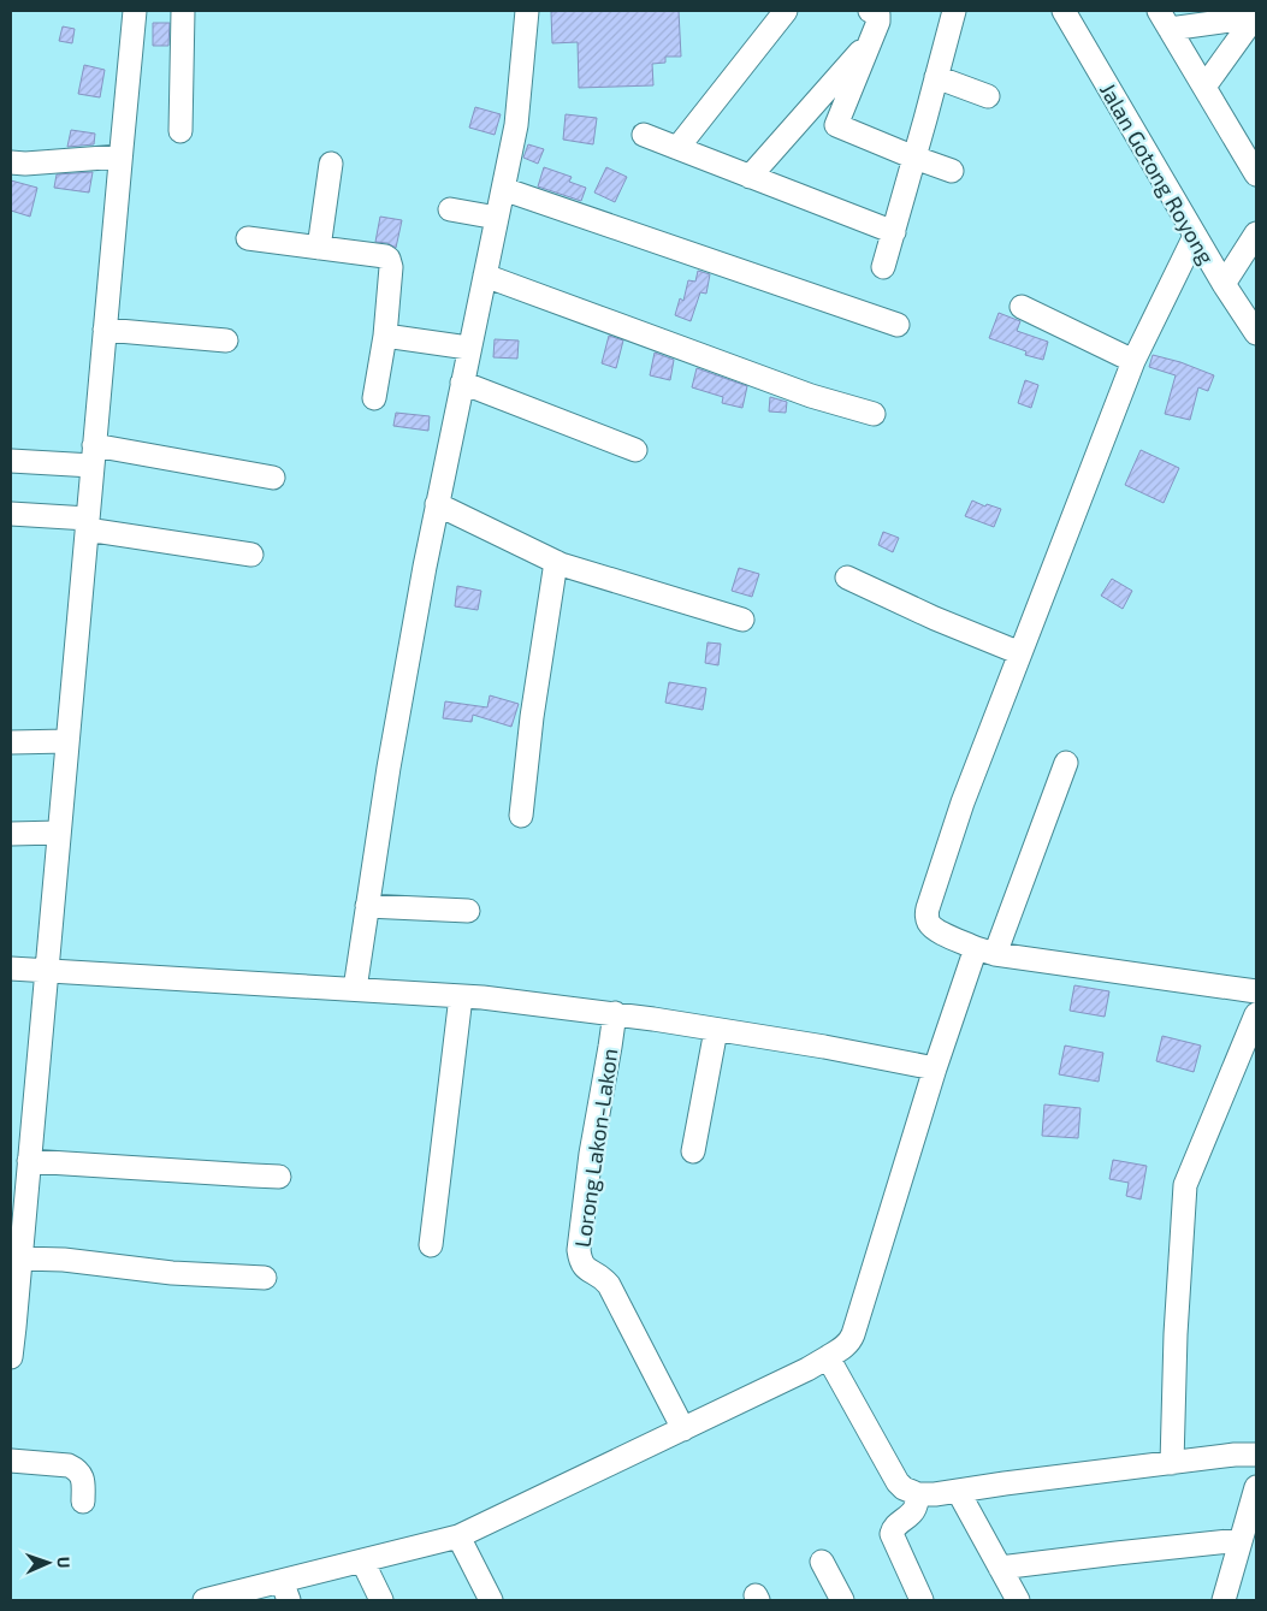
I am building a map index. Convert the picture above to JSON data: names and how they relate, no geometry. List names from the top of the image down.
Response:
{
  "streets": {
    "street": ["Jalan Gotong Royong", "Lorong Lakon-Lakon"]
  },
  "north": "right"
}
